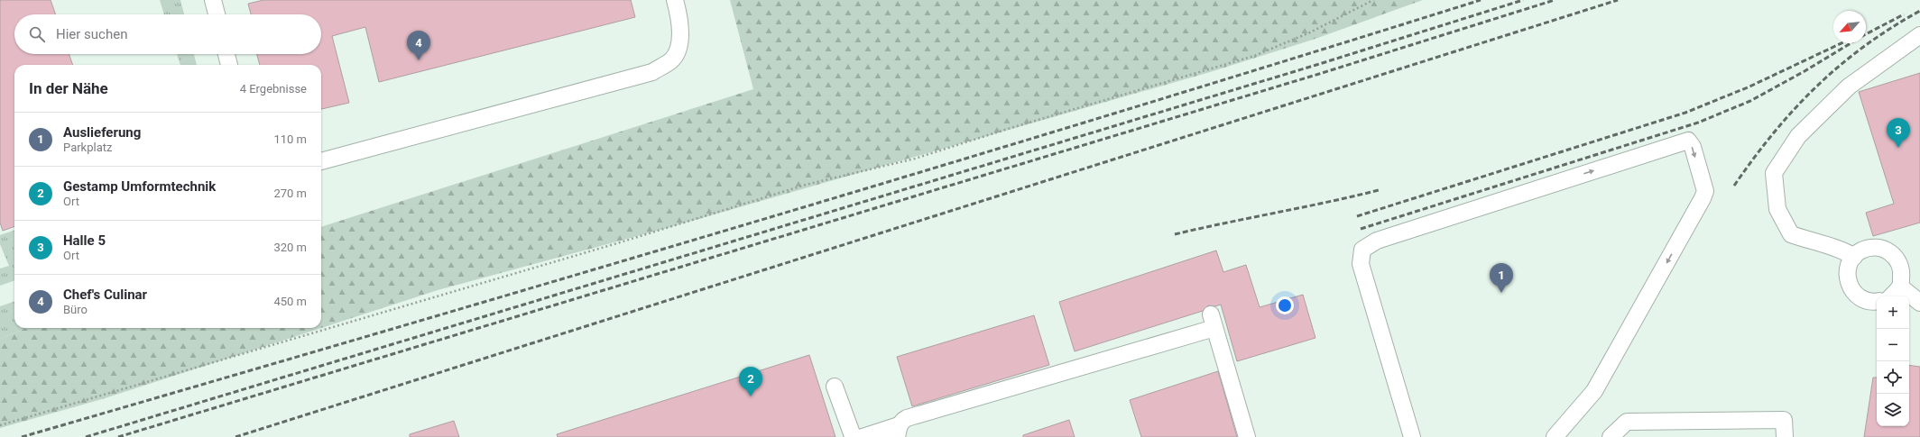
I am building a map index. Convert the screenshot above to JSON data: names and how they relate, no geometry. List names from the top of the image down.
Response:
{
  "north": "bottom left",
  "page": {
    "search": "Hier suchen",
    "pins": [
      "4",
      "3",
      "1",
      "2"
    ],
    "heading": ["In der Nähe", "4 Ergebnisse"],
    "list": [
      {
        "mark": "1",
        "name": "Auslieferung",
        "note": "Parkplatz",
        "value": "110 m"
      },
      {
        "mark": "2",
        "name": "Gestamp Umformtechnik",
        "note": "Ort",
        "value": "270 m"
      },
      {
        "mark": "3",
        "name": "Halle 5",
        "note": "Ort",
        "value": "320 m"
      },
      {
        "mark": "4",
        "name": "Chef's Culinar",
        "note": "Büro",
        "value": "450 m"
      }
    ],
    "map_buttons": ["+", "−"]
  }
}
